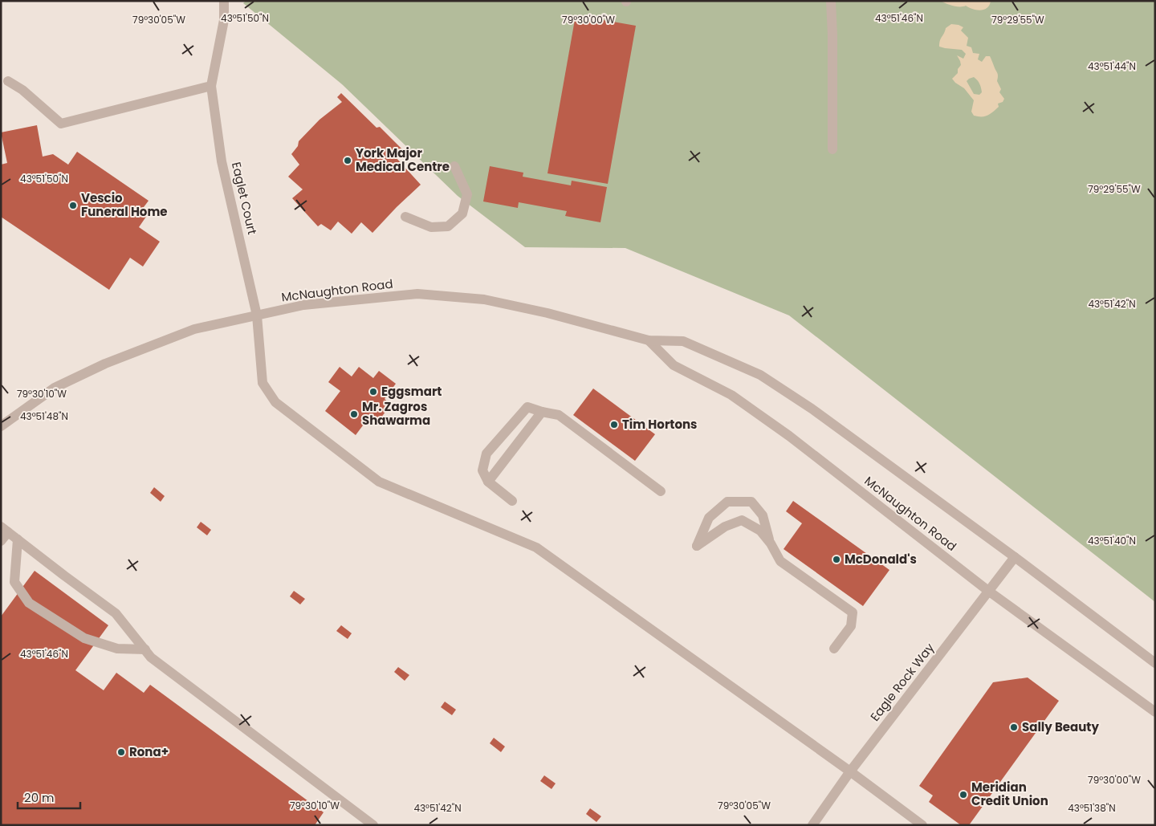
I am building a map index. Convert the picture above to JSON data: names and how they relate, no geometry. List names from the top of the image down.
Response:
{
  "streets": {
    "street": ["Eaglet Court", "McNaughton Road", "Eagle Rock Way"]
  },
  "crossings": [
    ["Eaglet Court", "McNaughton Road"],
    ["Eaglet Court", "Eagle Rock Way"],
    ["McNaughton Road", "Eagle Rock Way"]
  ],
  "places": [
    "York Major Medical Centre",
    "Vescio Funeral Home",
    "Eggsmart",
    "Mr. Zagros Shawarma",
    "Tim Hortons",
    "McDonald's",
    "Sally Beauty",
    "Rona+",
    "Meridian Credit Union"
  ],
  "scale_bar": "20 m",
  "coordinates": [
    "43°51'50\"N",
    "43°51'46\"N",
    "79°30'05\"W",
    "79°30'00\"W",
    "79°29'55\"W",
    "43°51'44\"N",
    "43°51'42\"N",
    "79°30'10\"W",
    "43°51'48\"N",
    "43°51'40\"N",
    "43°51'38\"N"
  ]
}
